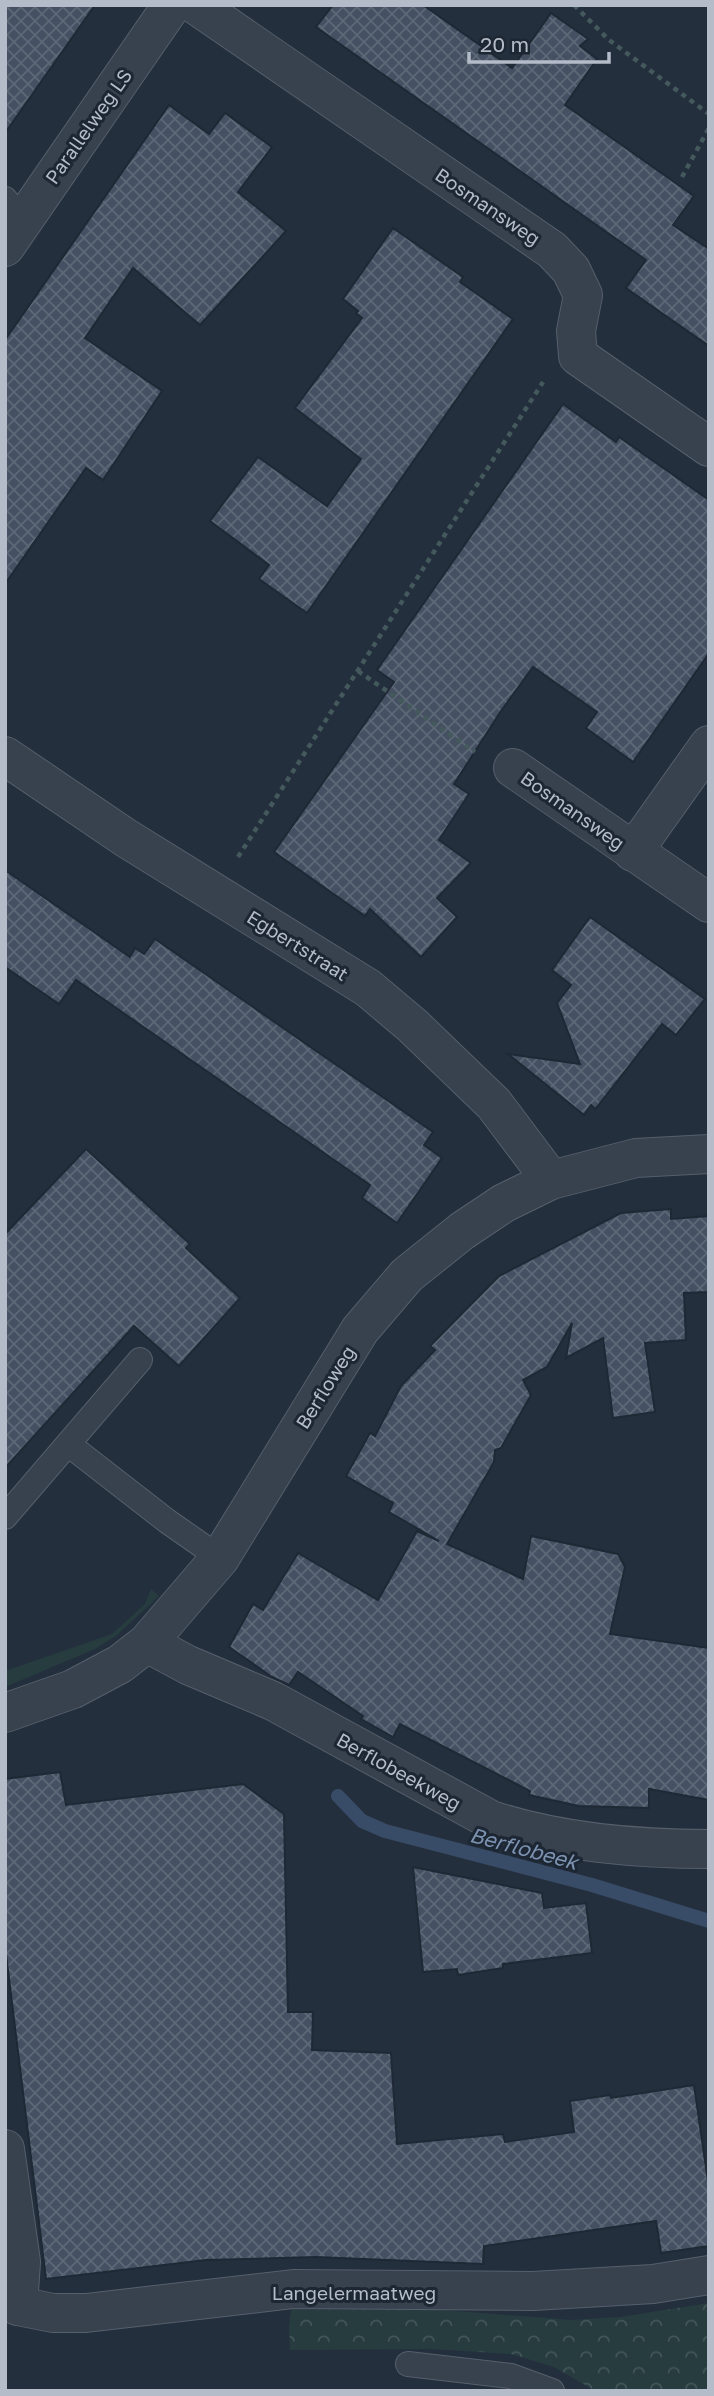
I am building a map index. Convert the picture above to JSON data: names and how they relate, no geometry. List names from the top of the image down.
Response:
{
  "streets": {
    "street": [
      "Parallelweg LS",
      "Bosmansweg",
      "Egbertstraat",
      "Berfloweg",
      "Berflobeekweg",
      "Langelermaatweg"
    ]
  },
  "crossings": [
    ["Egbertstraat", "Berfloweg"],
    ["Berfloweg", "Berflobeekweg"]
  ],
  "water": ["Berflobeek"],
  "scale_bar": "20 m"
}
